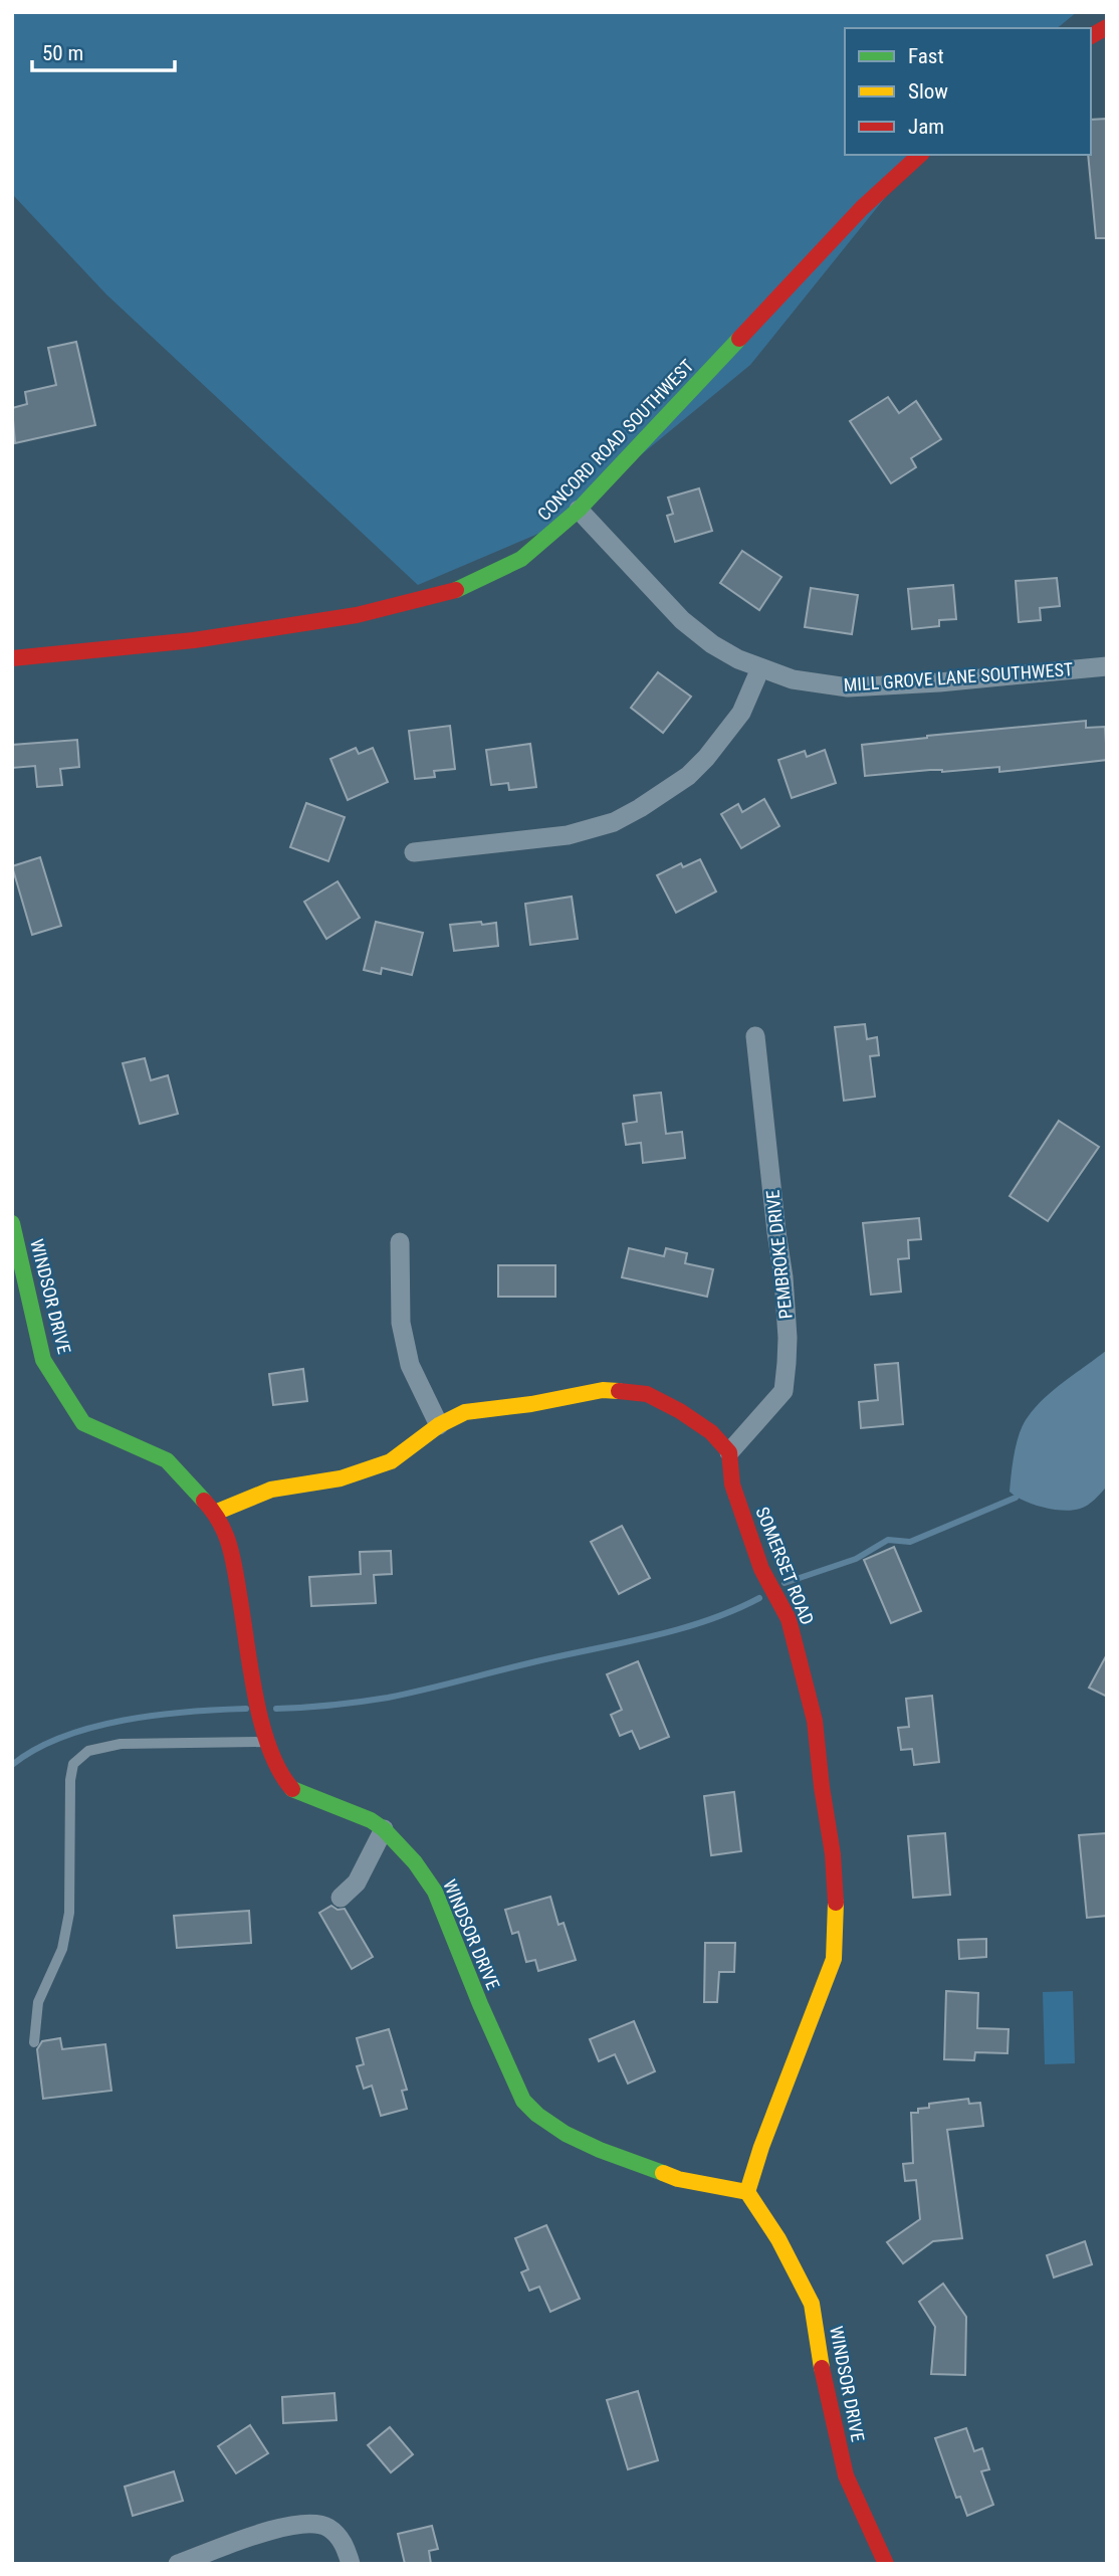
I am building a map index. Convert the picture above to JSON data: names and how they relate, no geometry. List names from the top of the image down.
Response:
{
  "streets": {
    "street": [
      "CONCORD ROAD SOUTHWEST",
      "MILL GROVE LANE SOUTHWEST",
      "PEMBROKE DRIVE",
      "WINDSOR DRIVE",
      "SOMERSET ROAD"
    ]
  },
  "crossings": [
    ["CONCORD ROAD SOUTHWEST", "MILL GROVE LANE SOUTHWEST"],
    ["PEMBROKE DRIVE", "SOMERSET ROAD"],
    ["WINDSOR DRIVE", "SOMERSET ROAD"]
  ],
  "legend": ["Fast", "Slow", "Jam"],
  "scale_bar": "50 m"
}
